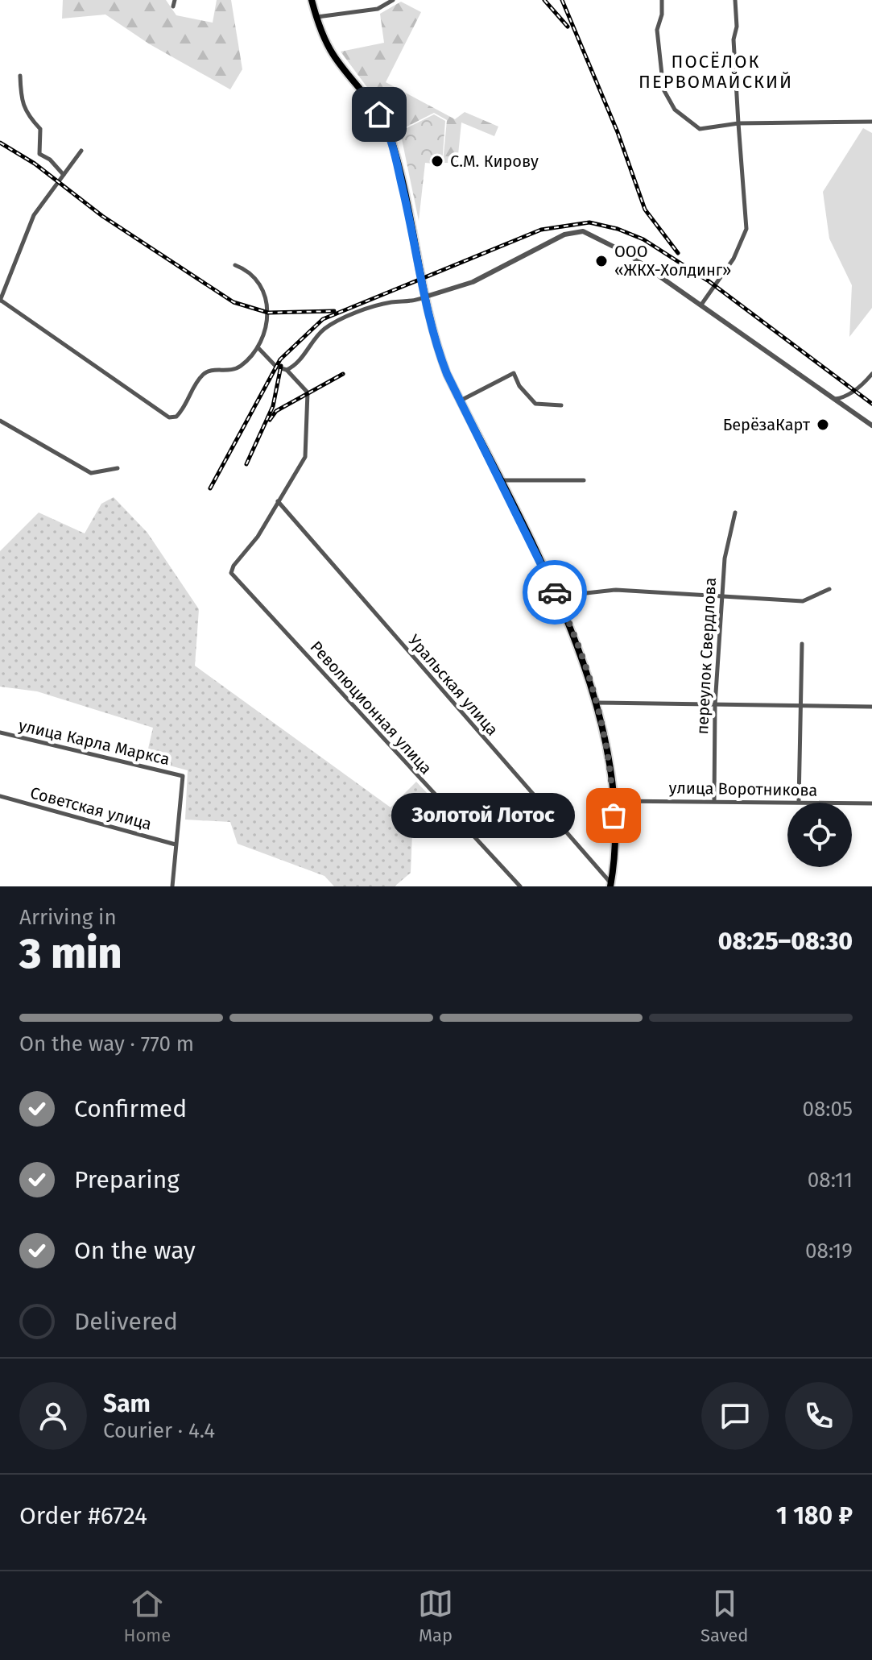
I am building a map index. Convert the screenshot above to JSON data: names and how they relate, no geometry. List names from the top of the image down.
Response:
{
  "streets": {
    "street": [
      "переулок Свердлова",
      "Уральская улица",
      "Революционная улица",
      "улица Карла Маркса",
      "улица Воротникова",
      "Советская улица"
    ]
  },
  "crossings": [
    ["переулок Свердлова", "улица Воротникова"],
    ["Уральская улица", "Революционная улица"],
    ["улица Карла Маркса", "Советская улица"]
  ],
  "districts": ["ПОСЁЛОК ПЕРВОМАЙСКИЙ"],
  "places": [
    "С.М. Кирову",
    "ООО «ЖКХ-Холдинг»",
    "БерёзаКарт",
    "Золотой Лотос"
  ],
  "page": {
    "bubble": "Золотой Лотос",
    "heading": ["3 min", "Arriving in", "08:25–08:30"],
    "panel": [
      "Sam",
      "Courier · 4.4",
      "Order #6724",
      "1 180 ₽"
    ],
    "bar": "On the way · 770 m",
    "list": [
      ["Confirmed", "08:05"],
      ["Preparing", "08:11"],
      ["On the way", "08:19"],
      "Delivered"
    ],
    "tabs": ["Home", "Map", "Saved"]
  }
}
